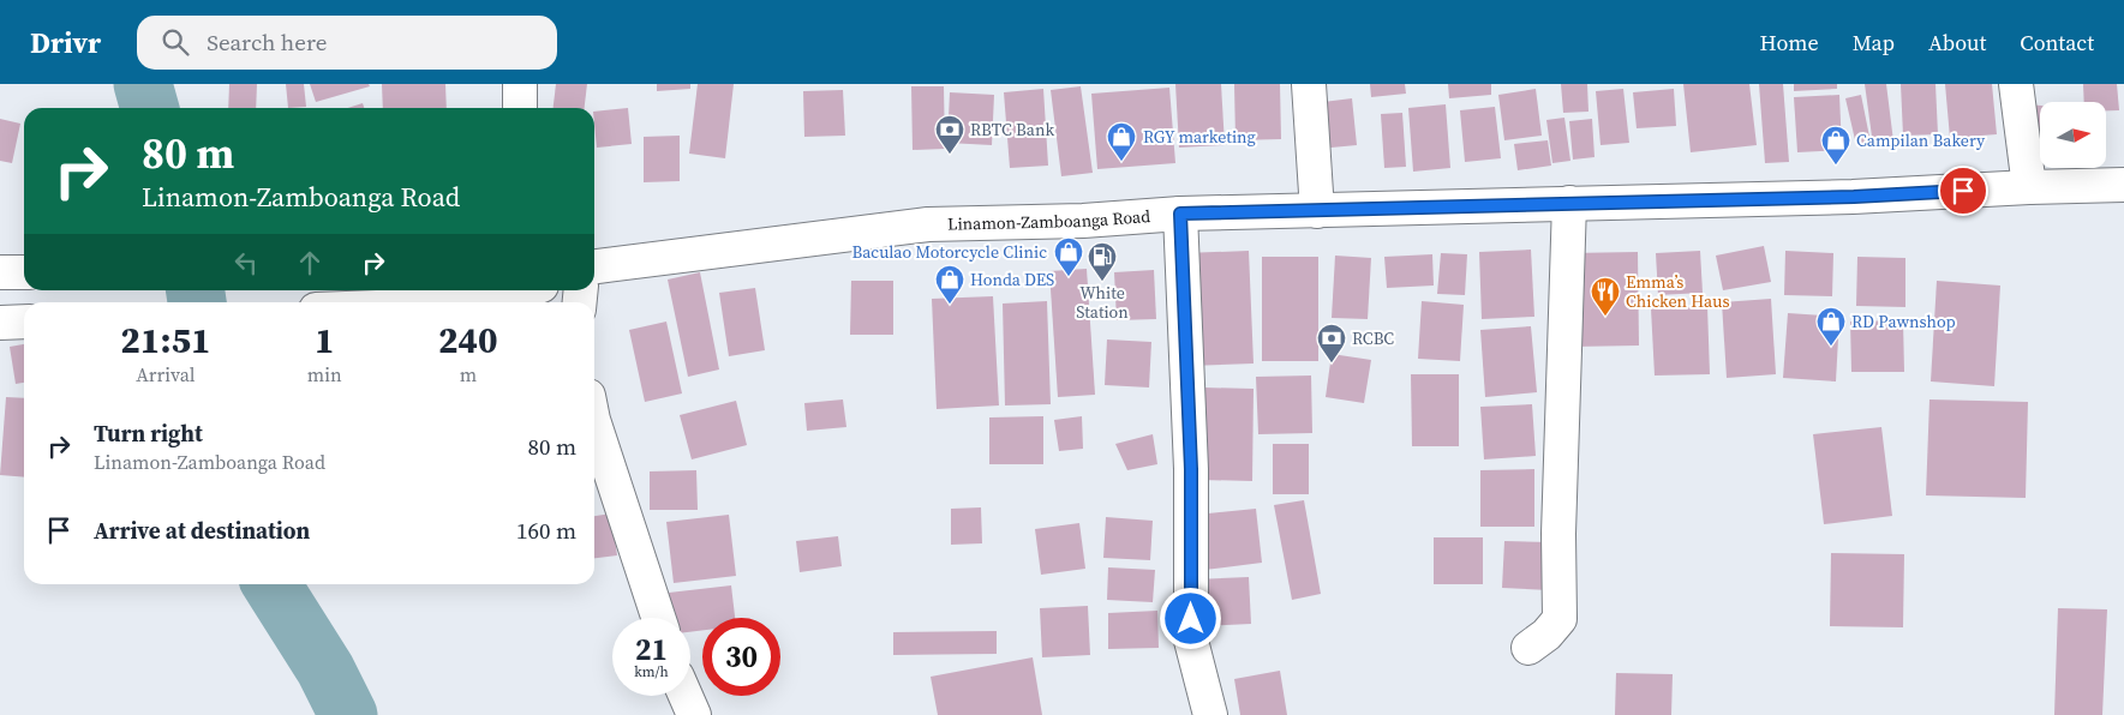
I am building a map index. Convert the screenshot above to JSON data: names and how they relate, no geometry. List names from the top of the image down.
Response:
{
  "streets": {
    "main road": ["Linamon-Zamboanga Road"]
  },
  "places": {
    "bank": ["RBTC Bank", "RCBC"],
    "shop": [
      "RGY marketing",
      "Campilan Bakery",
      "Baculao Motorcycle Clinic",
      "Honda DES",
      "RD Pawnshop"
    ],
    "fuel station": ["White Station"],
    "restaurant": ["Emma’s Chicken Haus"]
  },
  "north": "right",
  "page": {
    "header": "Drivr",
    "search": "Search here",
    "nav": [
      "Home",
      "Map",
      "About",
      "Contact"
    ],
    "turn": ["80 m", "Linamon-Zamboanga Road"],
    "eta": [
      "21:51",
      "Arrival",
      "1",
      "min",
      "240",
      "m"
    ],
    "list": [
      {
        "name": "Turn right",
        "note": "Linamon-Zamboanga Road",
        "value": "80 m"
      },
      {
        "name": "Arrive at destination",
        "value": "160 m"
      }
    ],
    "speed": "21 km/h",
    "limit": "30"
  }
}
